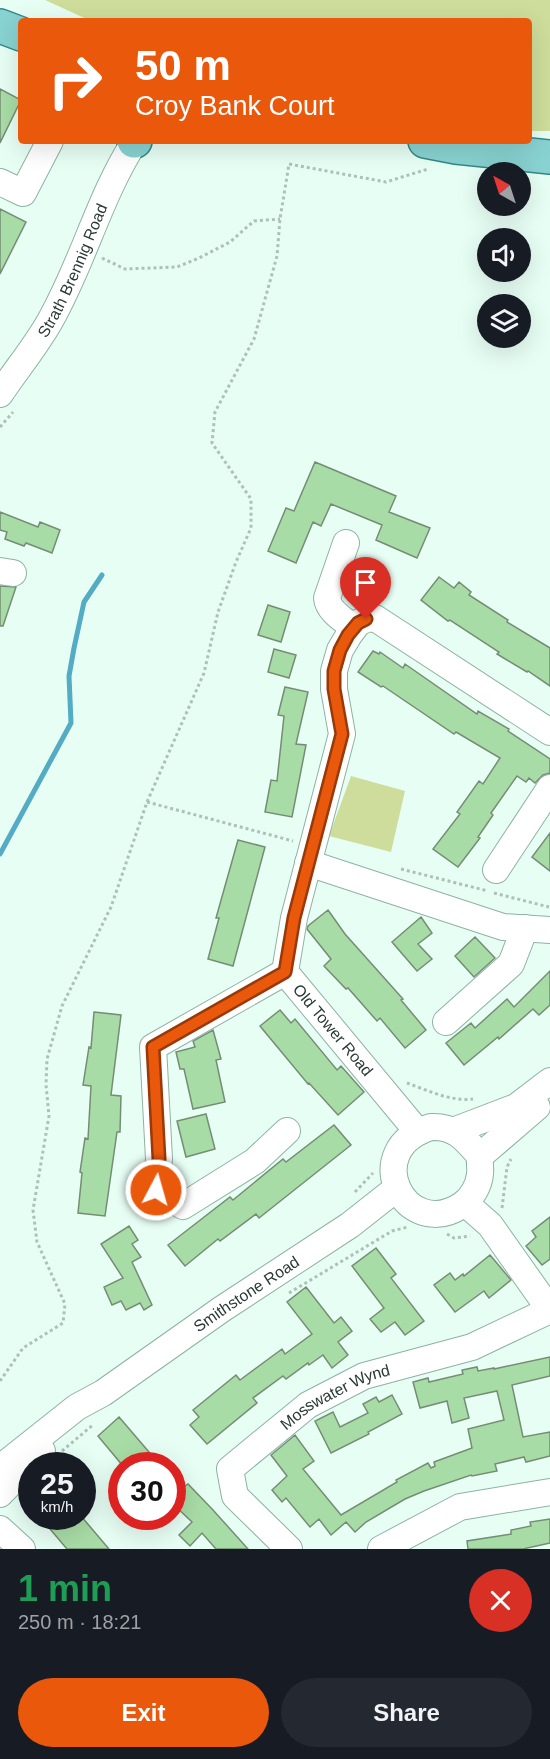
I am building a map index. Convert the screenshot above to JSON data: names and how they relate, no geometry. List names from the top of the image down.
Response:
{
  "streets": {
    "street": [
      "Strath Brennig Road",
      "Old Tower Road",
      "Smithstone Road",
      "Mosswater Wynd"
    ]
  },
  "crossings": [
    ["Old Tower Road", "Smithstone Road"],
    ["Old Tower Road", "Mosswater Wynd"],
    ["Smithstone Road", "Mosswater Wynd"]
  ],
  "north": "top left",
  "page": {
    "turn": ["50 m", "Croy Bank Court"],
    "speed": "25 km/h",
    "limit": "30",
    "heading": ["1 min", "250 m · 18:21"],
    "buttons": ["Exit", "Share"]
  }
}
